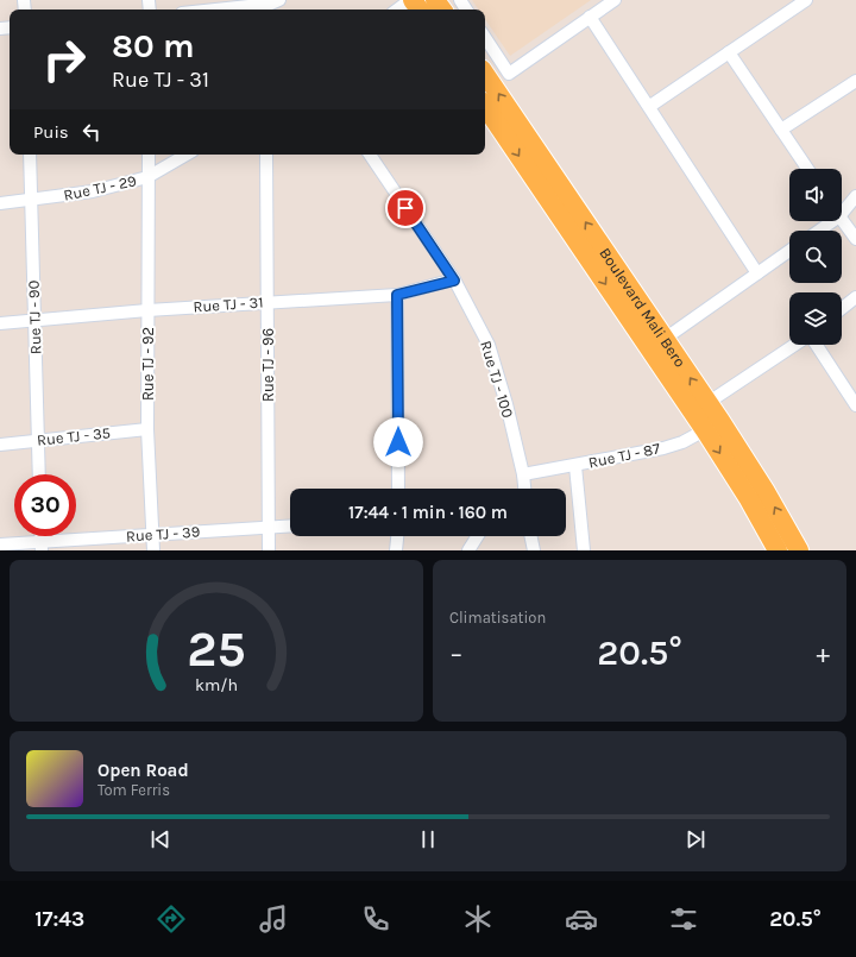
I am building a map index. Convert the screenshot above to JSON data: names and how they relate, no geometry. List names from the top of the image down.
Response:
{
  "streets": {
    "main road": ["Boulevard Mali Bero"],
    "street": [
      "Rue TJ - 29",
      "Rue TJ - 31",
      "Rue TJ - 90",
      "Rue TJ - 92",
      "Rue TJ - 96",
      "Rue TJ - 100",
      "Rue TJ - 35",
      "Rue TJ - 87",
      "Rue TJ - 39"
    ]
  },
  "crossings": [
    ["Rue TJ - 29", "Rue TJ - 90"],
    ["Rue TJ - 29", "Rue TJ - 92"],
    ["Rue TJ - 31", "Rue TJ - 90"],
    ["Rue TJ - 31", "Rue TJ - 92"],
    ["Rue TJ - 31", "Rue TJ - 96"],
    ["Rue TJ - 31", "Rue TJ - 100"],
    ["Boulevard Mali Bero", "Rue TJ - 87"],
    ["Rue TJ - 90", "Rue TJ - 35"],
    ["Rue TJ - 92", "Rue TJ - 35"],
    ["Rue TJ - 92", "Rue TJ - 39"],
    ["Rue TJ - 96", "Rue TJ - 39"],
    ["Rue TJ - 100", "Rue TJ - 87"]
  ],
  "page": {
    "turn": ["80 m", "Rue TJ - 31"],
    "then": "Puis",
    "limit": "30",
    "trip": "17:44 · 1 min · 160 m",
    "tile": "Climatisation",
    "heat": ["−", "20.5°", "+"],
    "song": ["Open Road", "Tom Ferris"],
    "tabs": ["17:43", "20.5°"],
    "gauge": ["25", "km/h"]
  }
}
